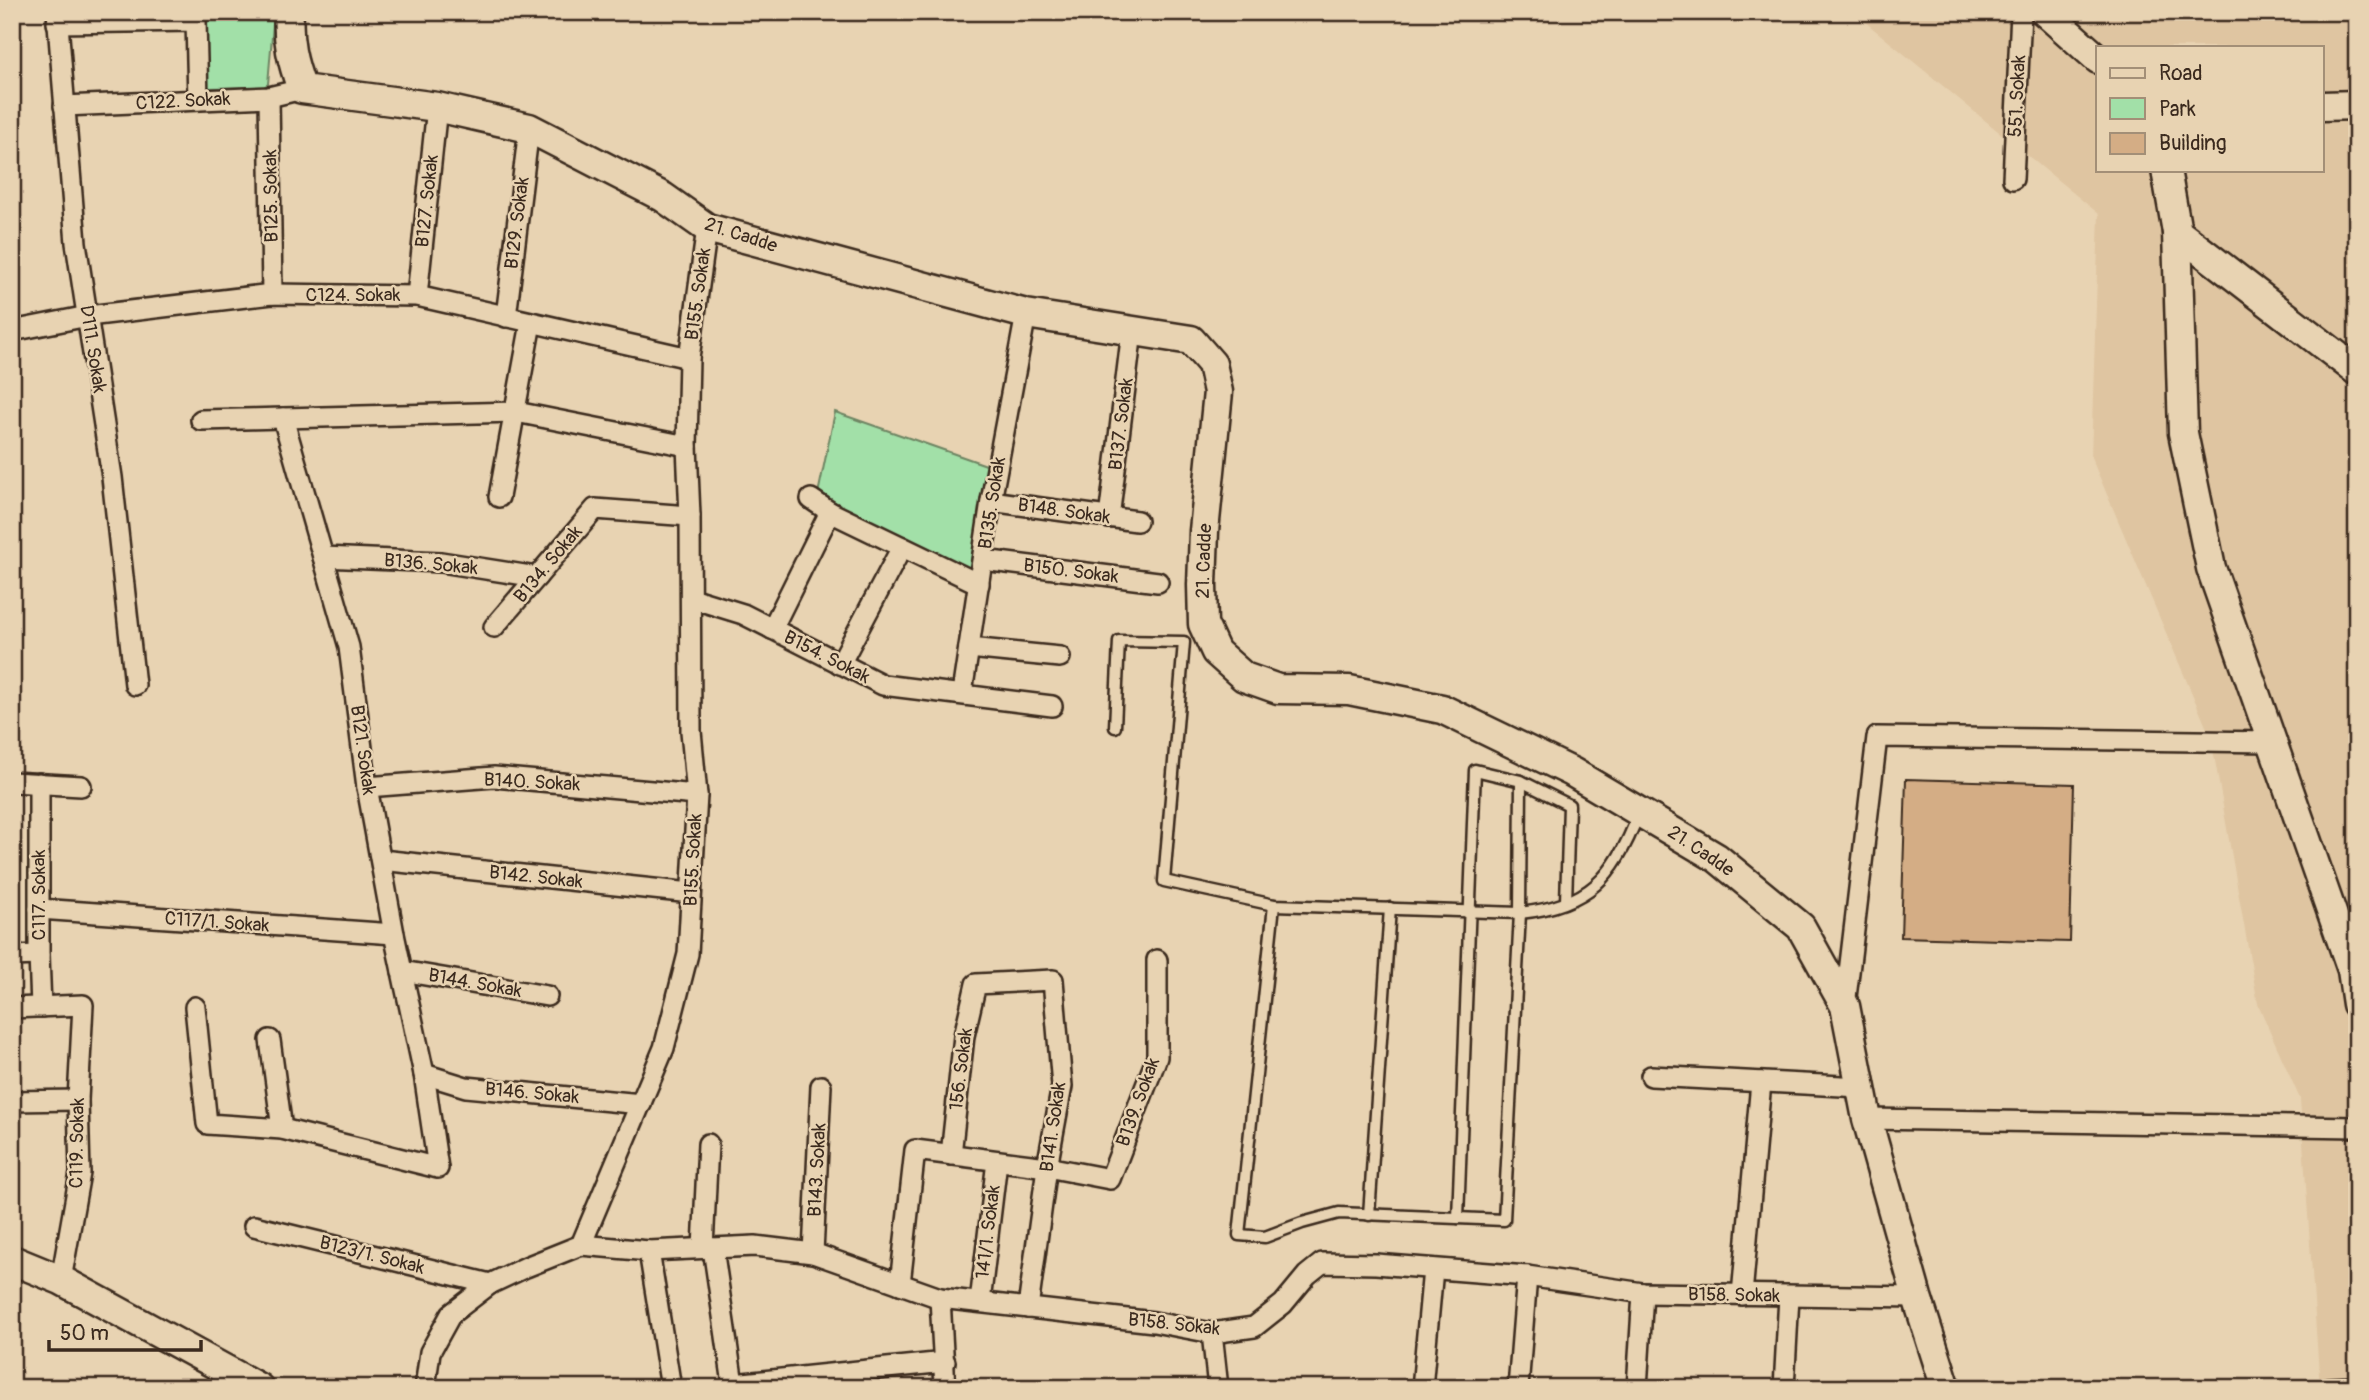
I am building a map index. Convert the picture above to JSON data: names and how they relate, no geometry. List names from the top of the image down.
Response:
{
  "streets": {
    "main road": ["21. Cadde"],
    "street": [
      "551. Sokak",
      "C122. Sokak",
      "B125. Sokak",
      "B127. Sokak",
      "B129. Sokak",
      "B155. Sokak",
      "C124. Sokak",
      "D111. Sokak",
      "B137. Sokak",
      "B135. Sokak",
      "B148. Sokak",
      "B136. Sokak",
      "B134. Sokak",
      "B150. Sokak",
      "B154. Sokak",
      "B121. Sokak",
      "B140. Sokak",
      "B142. Sokak",
      "C117. Sokak",
      "C117/1. Sokak",
      "B144. Sokak",
      "156. Sokak",
      "B146. Sokak",
      "B139. Sokak",
      "B141. Sokak",
      "C119. Sokak",
      "B143. Sokak",
      "141/1. Sokak",
      "B123/1. Sokak",
      "B158. Sokak"
    ]
  },
  "crossings": [
    ["C122. Sokak", "B125. Sokak"],
    ["C122. Sokak", "21. Cadde"],
    ["C122. Sokak", "D111. Sokak"],
    ["B125. Sokak", "C124. Sokak"],
    ["B127. Sokak", "21. Cadde"],
    ["B127. Sokak", "C124. Sokak"],
    ["B129. Sokak", "21. Cadde"],
    ["B129. Sokak", "C124. Sokak"],
    ["21. Cadde", "B155. Sokak"],
    ["21. Cadde", "B137. Sokak"],
    ["21. Cadde", "B135. Sokak"],
    ["21. Cadde", "B158. Sokak"],
    ["B155. Sokak", "C124. Sokak"],
    ["B155. Sokak", "B134. Sokak"],
    ["B155. Sokak", "B154. Sokak"],
    ["B155. Sokak", "B140. Sokak"],
    ["B155. Sokak", "B142. Sokak"],
    ["B155. Sokak", "B146. Sokak"],
    ["B155. Sokak", "B158. Sokak"],
    ["C124. Sokak", "D111. Sokak"],
    ["B137. Sokak", "B148. Sokak"],
    ["B135. Sokak", "B148. Sokak"],
    ["B135. Sokak", "B150. Sokak"],
    ["B135. Sokak", "B154. Sokak"],
    ["B136. Sokak", "B134. Sokak"],
    ["B136. Sokak", "B121. Sokak"],
    ["B121. Sokak", "B140. Sokak"],
    ["B121. Sokak", "B142. Sokak"],
    ["B121. Sokak", "C117/1. Sokak"],
    ["B121. Sokak", "B144. Sokak"],
    ["B121. Sokak", "B146. Sokak"],
    ["C117. Sokak", "C117/1. Sokak"],
    ["C117. Sokak", "C119. Sokak"],
    ["156. Sokak", "B141. Sokak"],
    ["B139. Sokak", "B141. Sokak"],
    ["B141. Sokak", "B158. Sokak"],
    ["B143. Sokak", "B158. Sokak"],
    ["141/1. Sokak", "B158. Sokak"]
  ],
  "legend": ["Road", "Park", "Building"],
  "scale_bar": "50 m"
}
